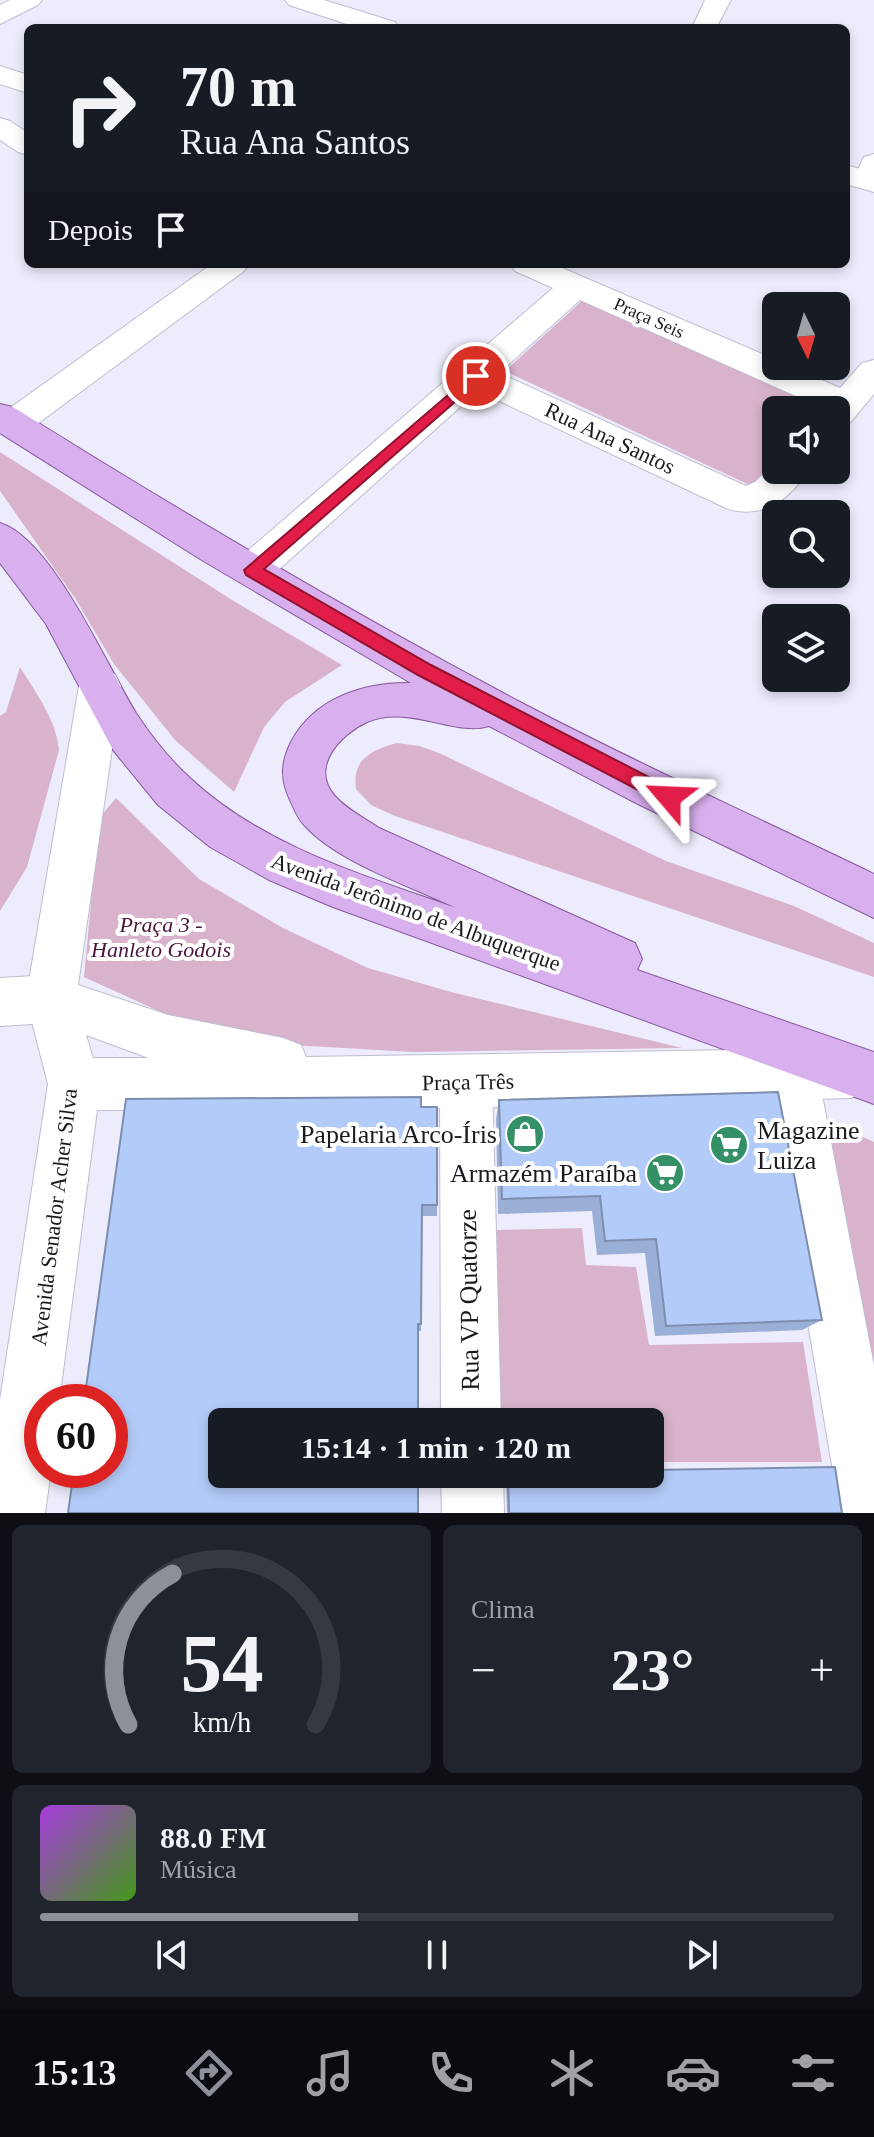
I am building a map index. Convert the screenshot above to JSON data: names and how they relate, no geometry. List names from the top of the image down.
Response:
{
  "streets": {
    "main road": ["Avenida Jerônimo de Albuquerque"],
    "street": [
      "Praça Seis",
      "Rua Ana Santos",
      "Praça Três",
      "Avenida Senador Acher Silva",
      "Rua VP Quatorze"
    ]
  },
  "crossings": [
    ["Avenida Jerônimo de Albuquerque", "Praça Três"],
    ["Avenida Jerônimo de Albuquerque", "Avenida Senador Acher Silva"],
    ["Praça Três", "Avenida Senador Acher Silva"],
    ["Praça Três", "Rua VP Quatorze"]
  ],
  "parks": ["Praça 3 - Hanleto Godois"],
  "places": {
    "shop": ["Papelaria Arco-Íris"],
    "supermarket": ["Magazine Luiza", "Armazém Paraíba"]
  },
  "north": "bottom",
  "page": {
    "turn": ["70 m", "Rua Ana Santos"],
    "then": "Depois",
    "limit": "60",
    "trip": "15:14 · 1 min · 120 m",
    "tile": "Clima",
    "heat": ["−", "23°", "+"],
    "song": ["88.0 FM", "Música"],
    "tabs": "15:13",
    "gauge": ["54", "km/h"]
  }
}
